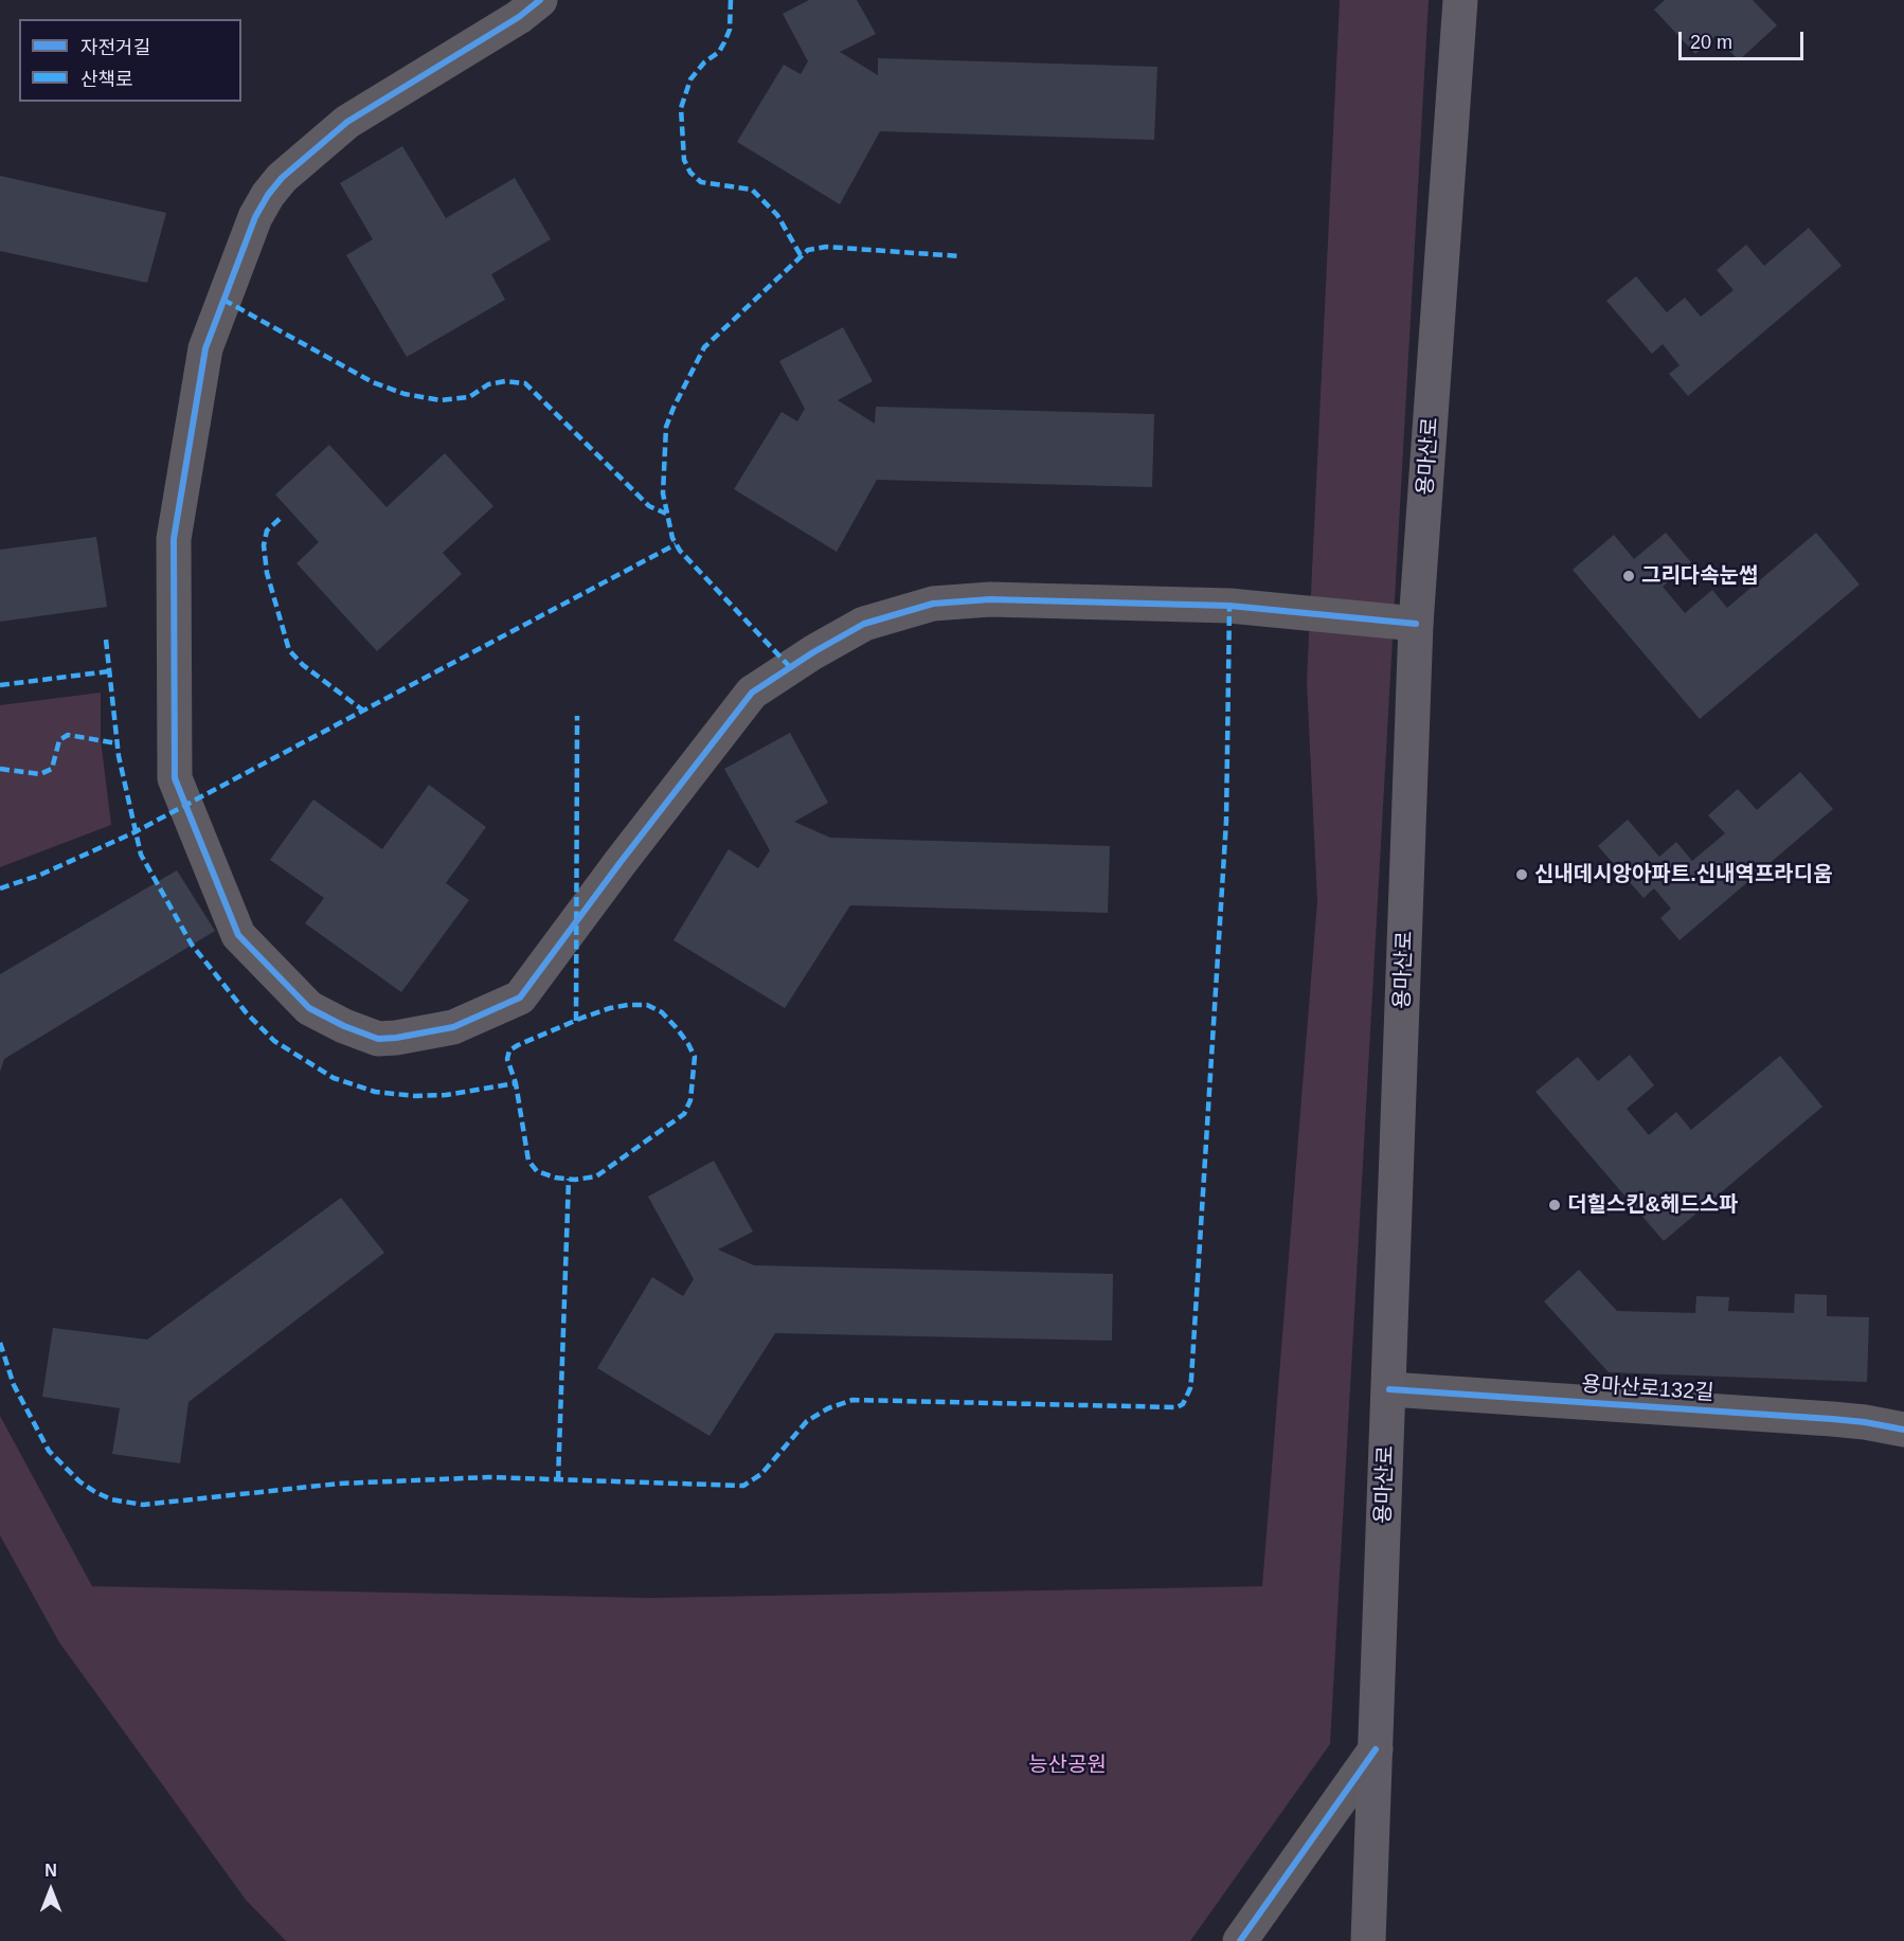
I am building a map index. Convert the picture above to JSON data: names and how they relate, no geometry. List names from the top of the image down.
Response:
{
  "streets": {
    "main road": ["용마산로"],
    "street": ["용마산로132길"]
  },
  "crossings": [
    ["용마산로", "용마산로132길"]
  ],
  "parks": ["능산공원"],
  "places": ["그리다속눈썹", "신내데시앙아파트.신내역프라디움", "더힐스킨&헤드스파"],
  "legend": ["자전거길", "산책로"],
  "scale_bar": "20 m",
  "north": "top"
}
